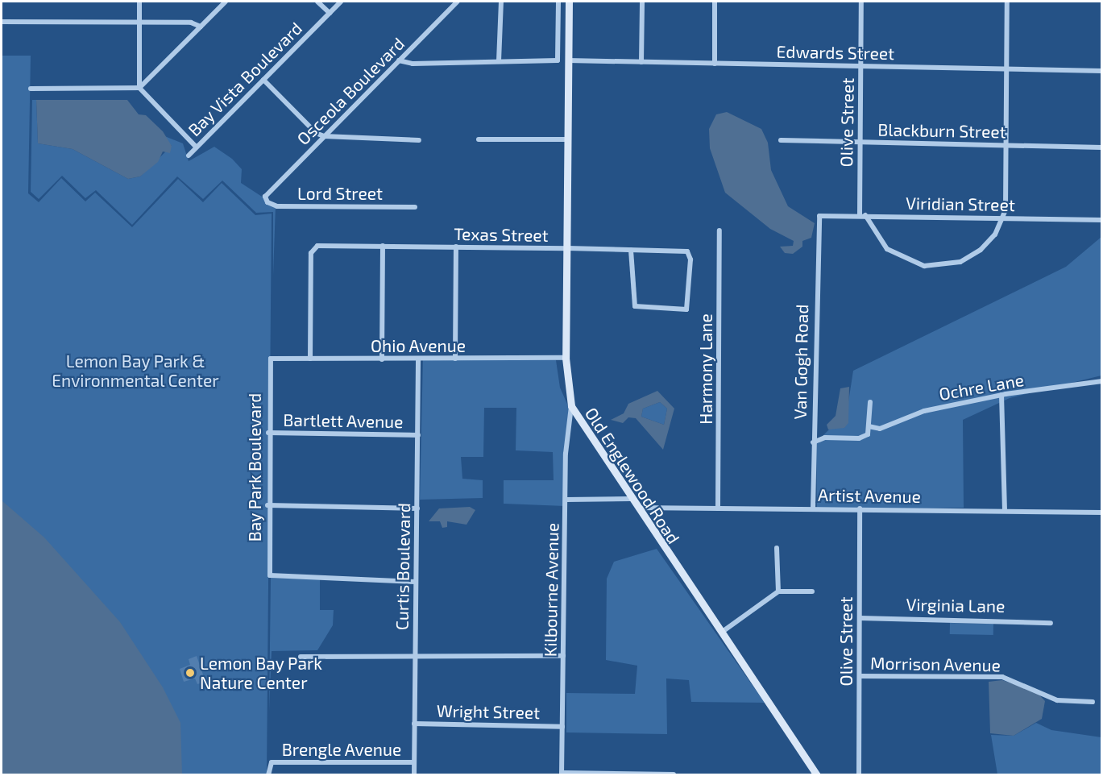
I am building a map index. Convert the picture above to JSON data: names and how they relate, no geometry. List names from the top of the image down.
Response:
{
  "streets": {
    "street": [
      "Edwards Street",
      "Bay Vista Boulevard",
      "Osceola Boulevard",
      "Olive Street",
      "Blackburn Street",
      "Lord Street",
      "Viridian Street",
      "Texas Street",
      "Ohio Avenue",
      "Van Gogh Road",
      "Harmony Lane",
      "Ochre Lane",
      "Bartlett Avenue",
      "Bay Park Boulevard",
      "Old Englewood Road",
      "Artist Avenue",
      "Curtis Boulevard",
      "Kilbourne Avenue",
      "Virginia Lane",
      "Morrison Avenue",
      "Wright Street",
      "Brengle Avenue"
    ]
  },
  "crossings": [
    ["Edwards Street", "Olive Street"],
    ["Edwards Street", "Old Englewood Road"],
    ["Osceola Boulevard", "Lord Street"],
    ["Olive Street", "Blackburn Street"],
    ["Olive Street", "Viridian Street"],
    ["Olive Street", "Artist Avenue"],
    ["Olive Street", "Virginia Lane"],
    ["Olive Street", "Morrison Avenue"],
    ["Viridian Street", "Van Gogh Road"],
    ["Texas Street", "Ohio Avenue"],
    ["Texas Street", "Old Englewood Road"],
    ["Ohio Avenue", "Bay Park Boulevard"],
    ["Ohio Avenue", "Old Englewood Road"],
    ["Ohio Avenue", "Curtis Boulevard"],
    ["Van Gogh Road", "Artist Avenue"],
    ["Harmony Lane", "Artist Avenue"],
    ["Bartlett Avenue", "Bay Park Boulevard"],
    ["Bartlett Avenue", "Curtis Boulevard"],
    ["Bay Park Boulevard", "Curtis Boulevard"],
    ["Old Englewood Road", "Artist Avenue"],
    ["Old Englewood Road", "Kilbourne Avenue"],
    ["Curtis Boulevard", "Wright Street"],
    ["Curtis Boulevard", "Brengle Avenue"],
    ["Kilbourne Avenue", "Wright Street"]
  ],
  "parks": ["Lemon Bay Park & Environmental Center"],
  "places": ["Lemon Bay Park Nature Center"]
}
